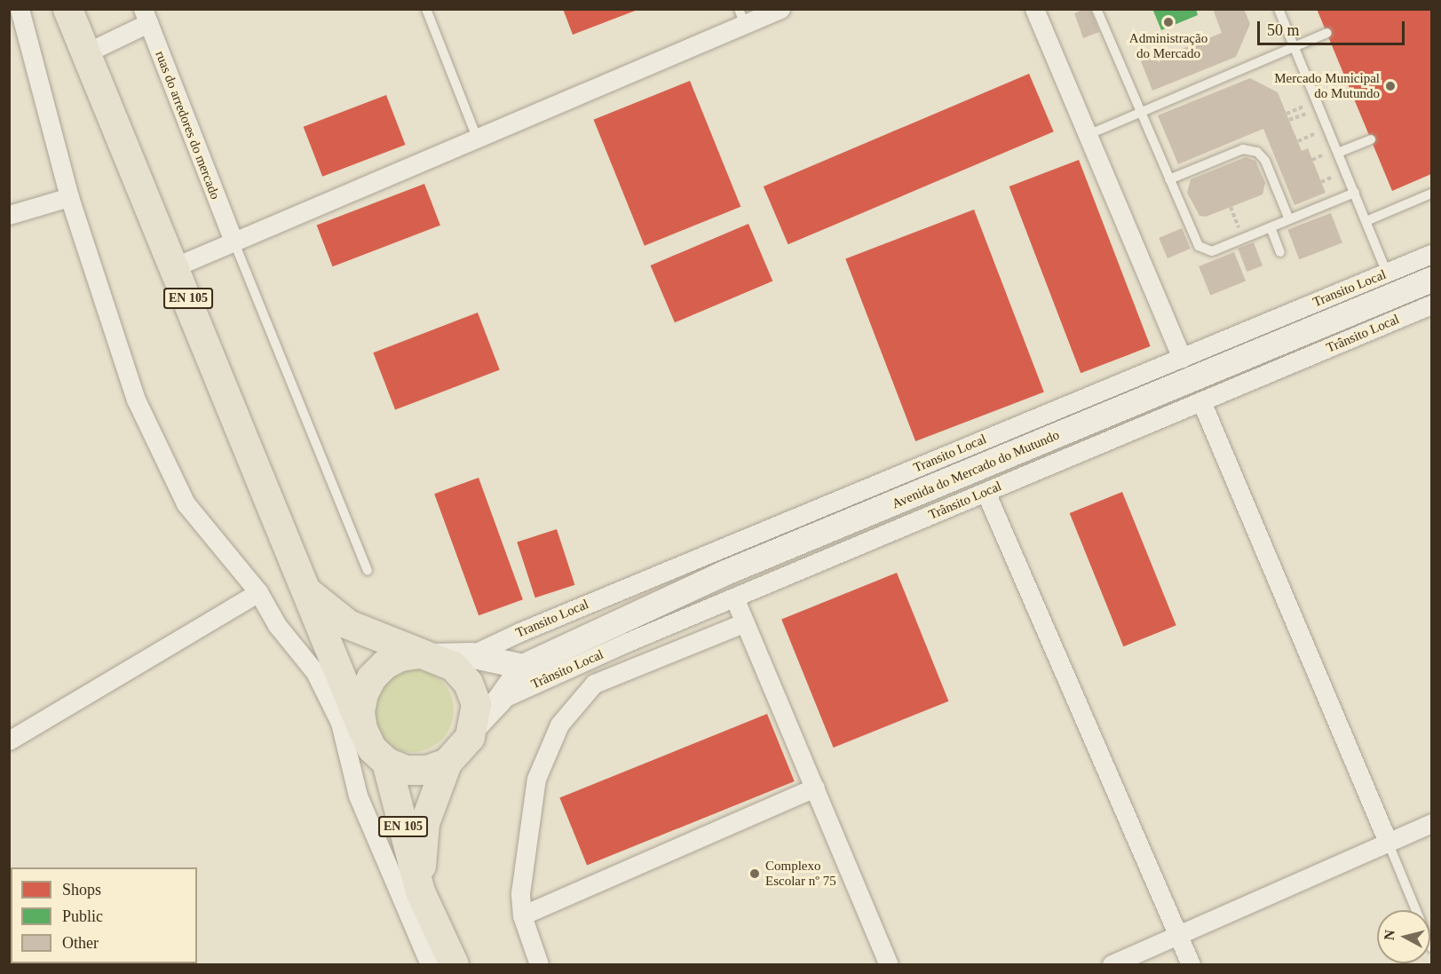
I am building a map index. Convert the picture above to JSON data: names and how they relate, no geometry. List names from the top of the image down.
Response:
{
  "streets": {
    "main road": ["EN 105", "Avenida do Mercado do Mutundo"],
    "street": ["ruas do arredores do mercado", "Transito Local", "Trânsito Local"]
  },
  "crossings": [
    ["EN 105", "Avenida do Mercado do Mutundo"],
    ["Trânsito Local", "Avenida do Mercado do Mutundo"]
  ],
  "places": ["Administração do Mercado", "Mercado Municipal do Mutundo", "Complexo Escolar nº 75"],
  "legend": ["Shops", "Public", "Other"],
  "scale_bar": "50 m",
  "north": "left"
}
